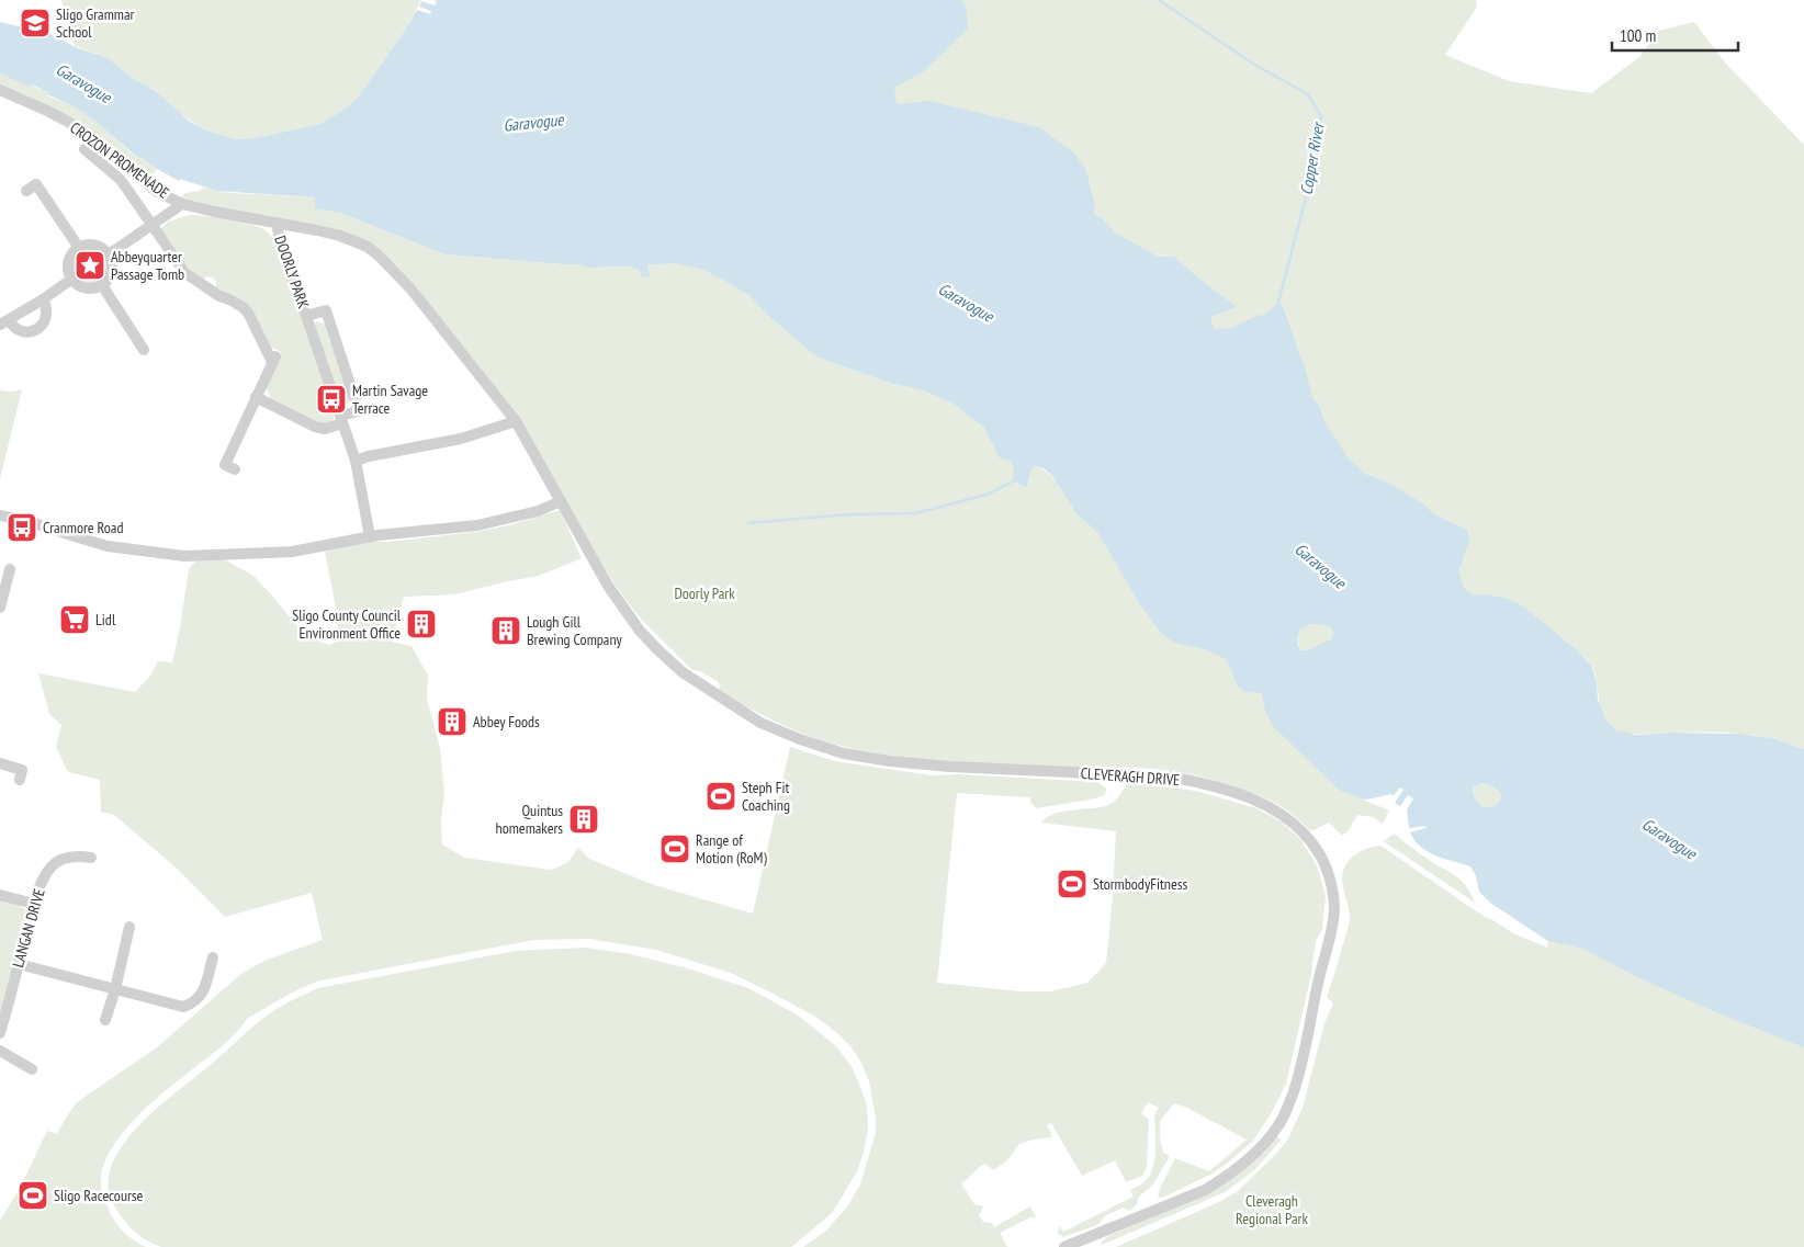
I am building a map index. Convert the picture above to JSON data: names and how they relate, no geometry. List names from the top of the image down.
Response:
{
  "streets": {
    "street": [
      "CROZON PROMENADE",
      "DOORLY PARK",
      "CLEVERAGH DRIVE",
      "LANGAN DRIVE"
    ]
  },
  "crossings": [
    ["CROZON PROMENADE", "DOORLY PARK"],
    ["DOORLY PARK", "CLEVERAGH DRIVE"]
  ],
  "water": ["Garavogue", "Copper River"],
  "parks": ["Doorly Park", "Cleveragh Regional Park"],
  "places": {
    "school or university": ["Sligo Grammar School"],
    "place": ["Abbeyquarter Passage Tomb"],
    "bus stop": ["Martin Savage Terrace", "Cranmore Road"],
    "supermarket": ["Lidl"],
    "building": [
      "Sligo County Council Environment Office",
      "Lough Gill Brewing Company",
      "Abbey Foods",
      "Quintus homemakers"
    ],
    "sports": [
      "Steph Fit Coaching",
      "Range of Motion (RoM)",
      "StormbodyFitness",
      "Sligo Racecourse"
    ]
  },
  "scale_bar": "100 m"
}
